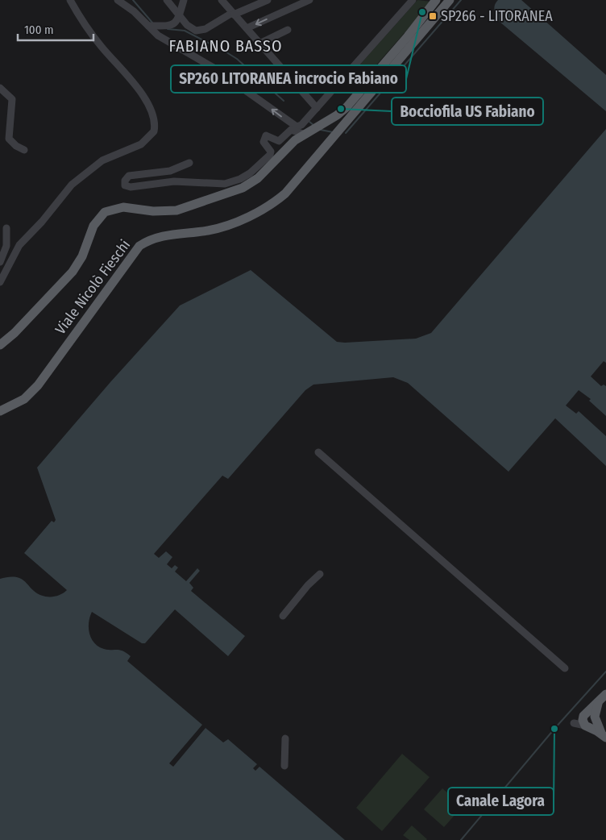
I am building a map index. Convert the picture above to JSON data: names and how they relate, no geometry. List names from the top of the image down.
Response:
{
  "streets": {
    "main road": ["Viale Nicolò Fieschi"]
  },
  "districts": ["FABIANO BASSO"],
  "places": {
    "other": ["SP260 LITORANEA incrocio Fabiano", "Bocciofila US Fabiano", "Canale Lagora"],
    "transit": ["SP266 - LITORANEA"]
  },
  "scale_bar": "100 m"
}
